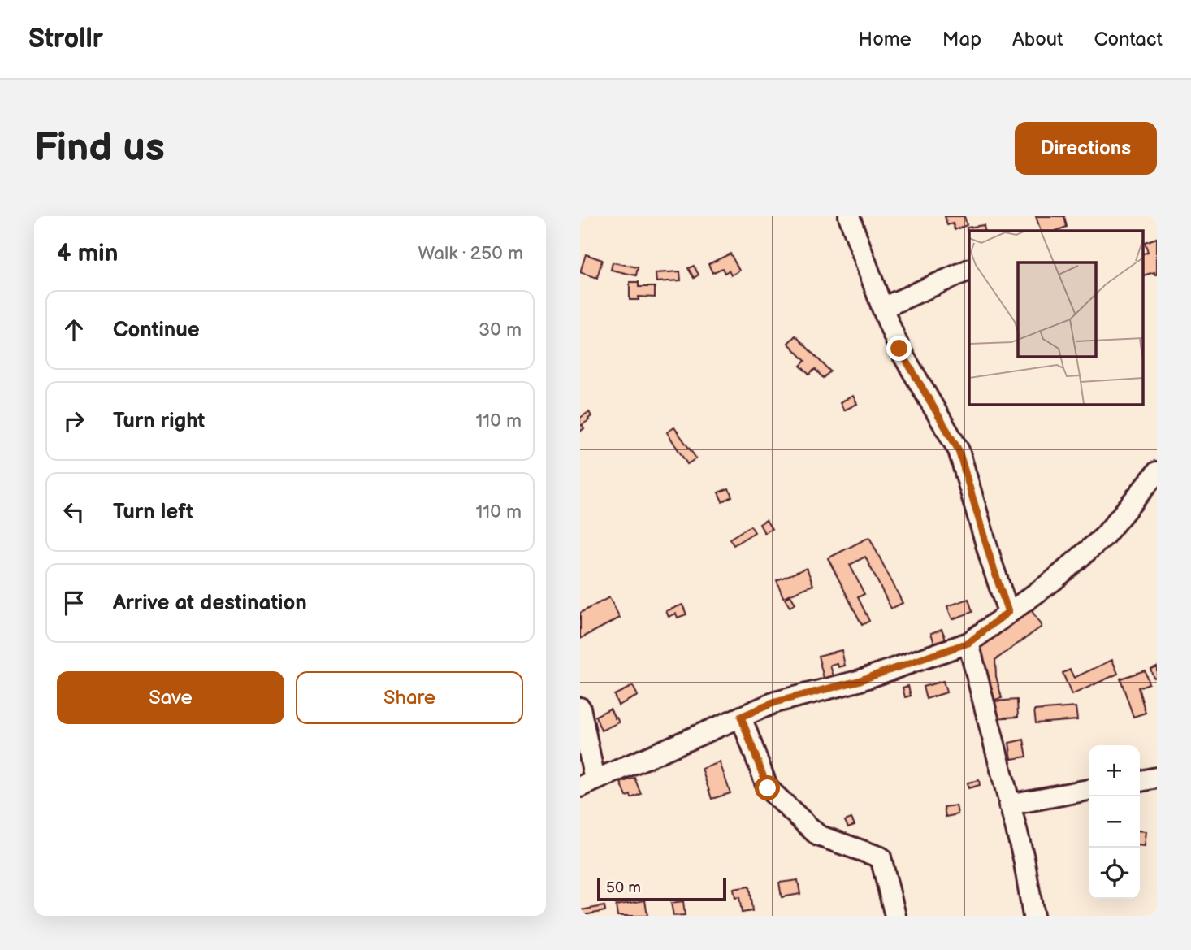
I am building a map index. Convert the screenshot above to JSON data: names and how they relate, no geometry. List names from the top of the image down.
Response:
{
  "scale_bar": "50 m",
  "page": {
    "header": "Strollr",
    "nav": [
      "Home",
      "Map",
      "About",
      "Contact"
    ],
    "buttons": [
      "Directions",
      ["Save", "Share"]
    ],
    "title": "Find us",
    "heading": ["4 min", "Walk · 250 m"],
    "list": [
      ["Continue", "30 m"],
      ["Turn right", "110 m"],
      ["Turn left", "110 m"],
      "Arrive at destination"
    ],
    "map_buttons": ["+", "−"],
    "scale": "50 m"
  }
}
